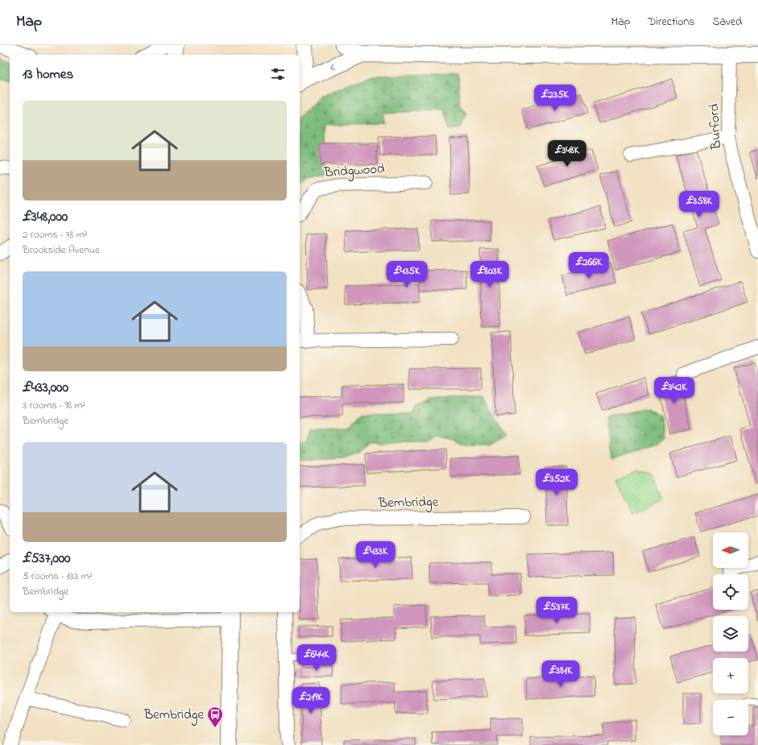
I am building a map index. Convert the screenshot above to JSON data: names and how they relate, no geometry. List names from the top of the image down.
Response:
{
  "streets": {
    "street": ["Burford", "Bridgwood", "Bembridge"]
  },
  "places": {
    "bus stop": ["Bembridge"]
  },
  "north": "left",
  "page": {
    "header": "Map",
    "nav": ["Map", "Directions", "Saved"],
    "heading": "13 homes",
    "price": [
      "£235K",
      "£348K",
      "£358K",
      "£266K",
      "£435K",
      "£803K",
      "£342K",
      "£352K",
      "£433K",
      "£537K",
      "£644K",
      "£381K",
      "£219K"
    ],
    "list": [
      {
        "name": "£348,000",
        "note": "2 rooms · 78 m² · Brookside Avenue"
      },
      {
        "name": "£433,000",
        "note": "3 rooms · 98 m² · Bembridge"
      },
      {
        "name": "£537,000",
        "note": "5 rooms · 133 m² · Bembridge"
      }
    ],
    "map_buttons": ["+", "−"]
  }
}
